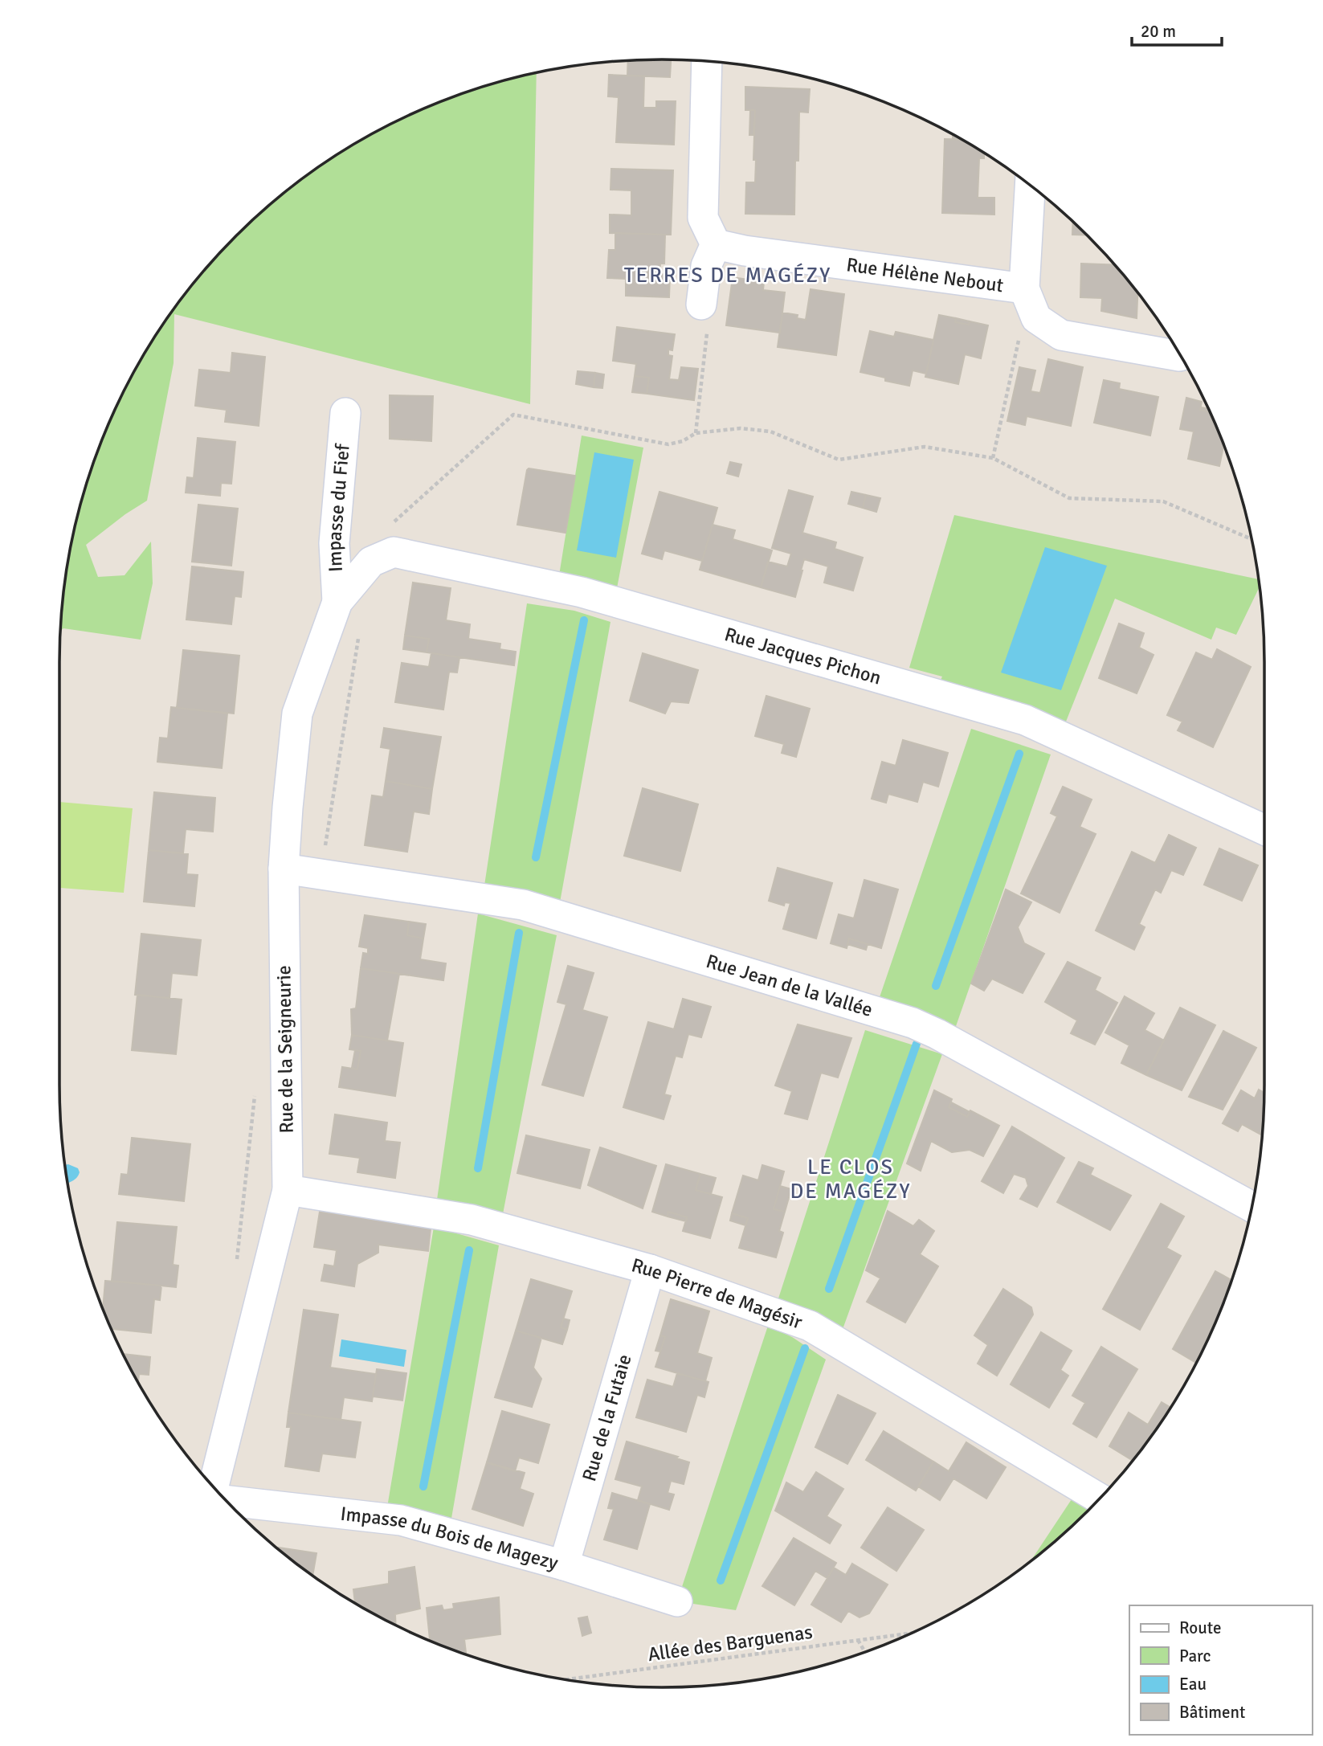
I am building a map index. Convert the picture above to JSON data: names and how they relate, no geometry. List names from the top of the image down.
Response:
{
  "streets": {
    "street": [
      "Rue Hélène Nebout",
      "Impasse du Fief",
      "Rue Jacques Pichon",
      "Rue Jean de la Vallée",
      "Rue de la Seigneurie",
      "Rue Pierre de Magésir",
      "Rue de la Futaie",
      "Impasse du Bois de Magezy"
    ],
    "path": ["Allée des Barguenas"]
  },
  "crossings": [
    ["Impasse du Fief", "Rue de la Seigneurie"],
    ["Rue Jean de la Vallée", "Rue de la Seigneurie"],
    ["Rue de la Seigneurie", "Rue Pierre de Magésir"],
    ["Rue Pierre de Magésir", "Rue de la Futaie"],
    ["Rue de la Futaie", "Impasse du Bois de Magezy"]
  ],
  "districts": ["TERRES DE MAGÉZY", "LE CLOS DE MAGÉZY"],
  "legend": [
    "Route",
    "Parc",
    "Eau",
    "Bâtiment"
  ],
  "scale_bar": "20 m"
}
